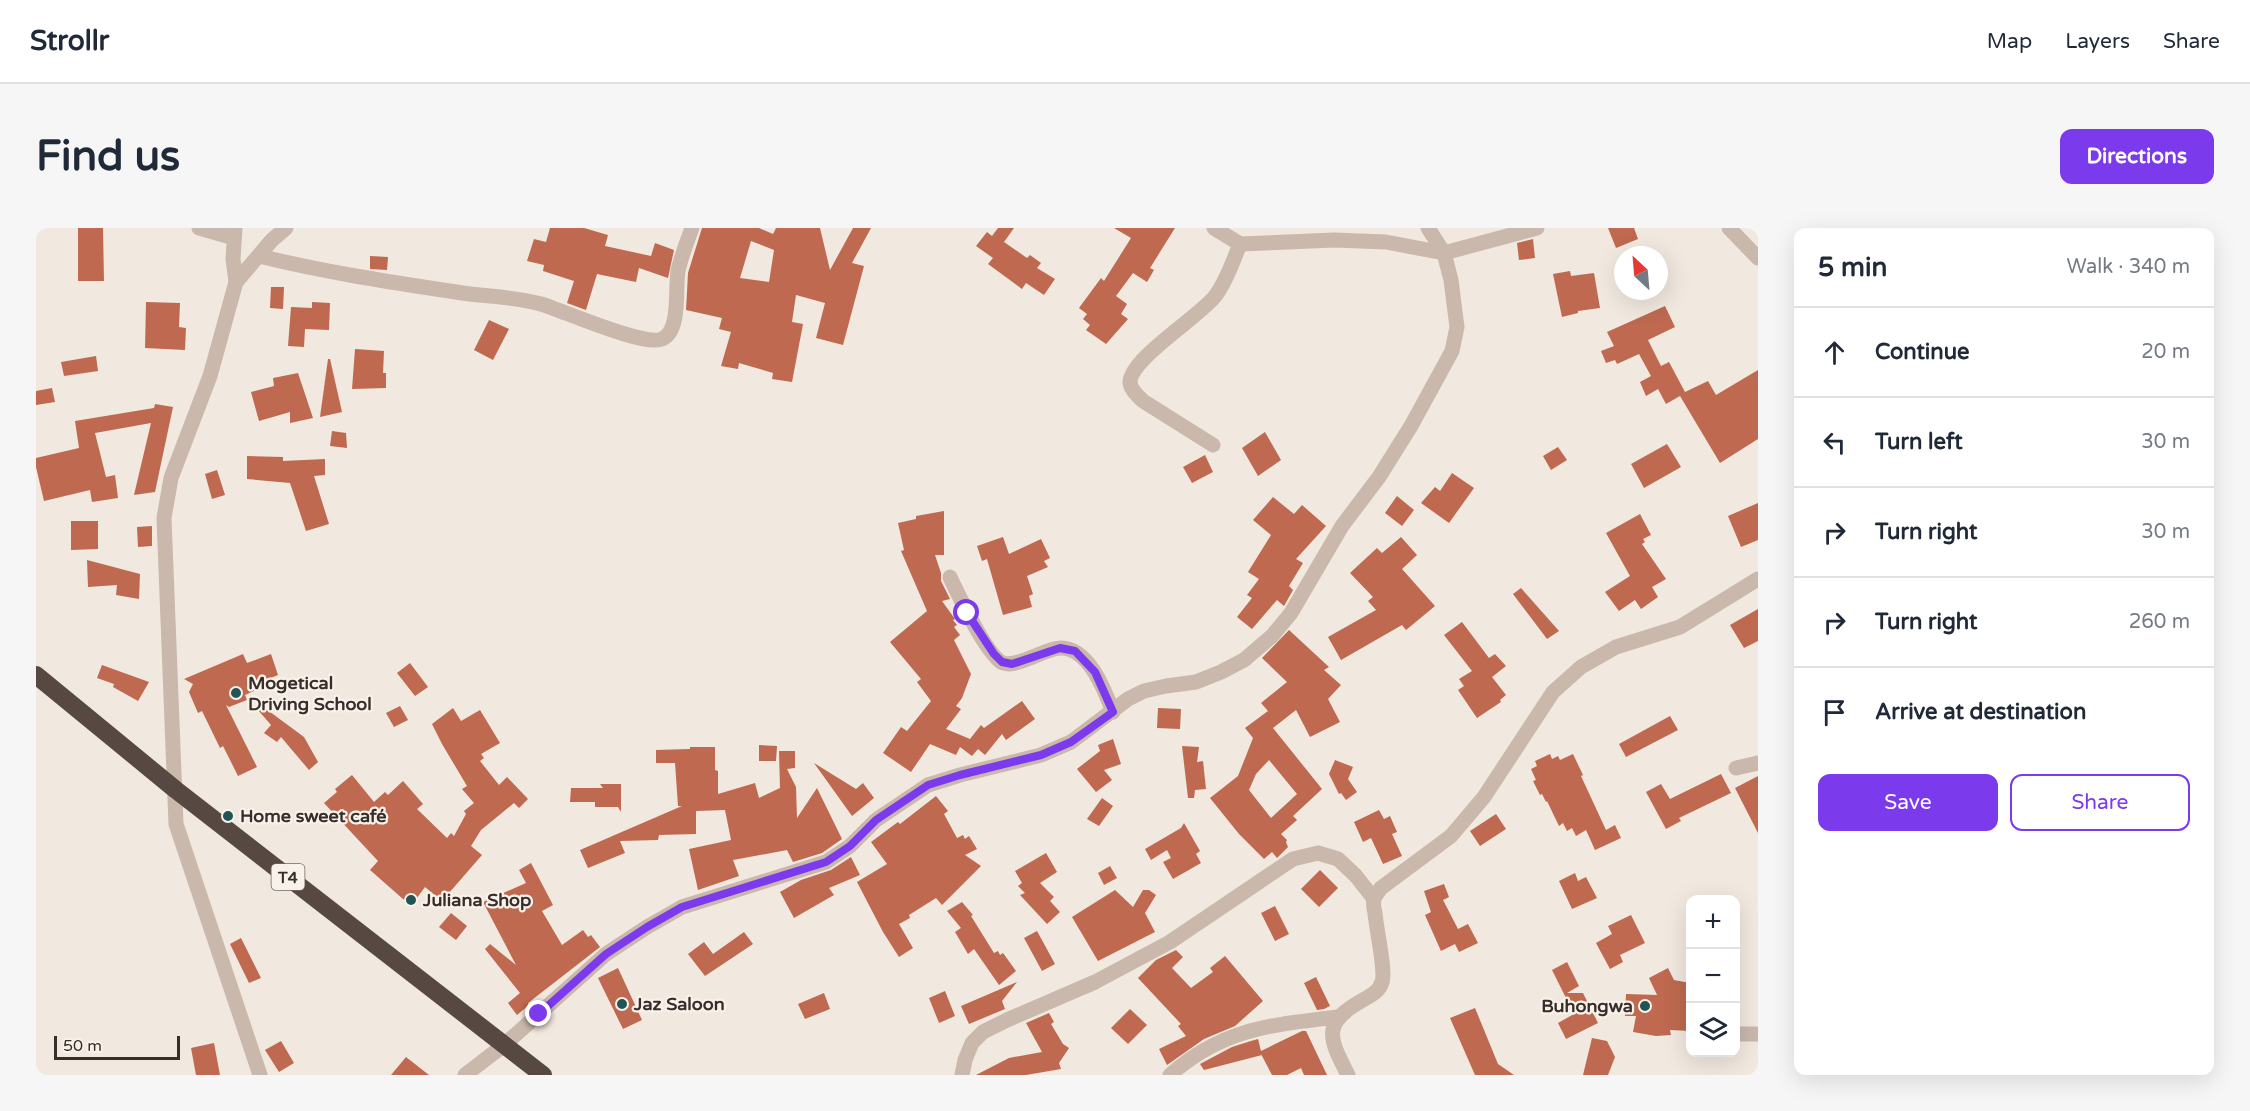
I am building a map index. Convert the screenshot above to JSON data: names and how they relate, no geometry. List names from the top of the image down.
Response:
{
  "streets": {
    "highway": ["T4"]
  },
  "places": [
    "Mogetical Driving School",
    "Home sweet café",
    "Juliana Shop",
    "Jaz Saloon",
    "Buhongwa"
  ],
  "scale_bar": "50 m",
  "north": "top left",
  "page": {
    "header": "Strollr",
    "nav": ["Map", "Layers", "Share"],
    "buttons": [
      "Directions",
      ["Save", "Share"]
    ],
    "title": "Find us",
    "heading": ["5 min", "Walk · 340 m"],
    "list": [
      ["Continue", "20 m"],
      ["Turn left", "30 m"],
      ["Turn right", "30 m"],
      ["Turn right", "260 m"],
      "Arrive at destination"
    ],
    "map_buttons": ["+", "−"],
    "scale": "50 m"
  }
}
